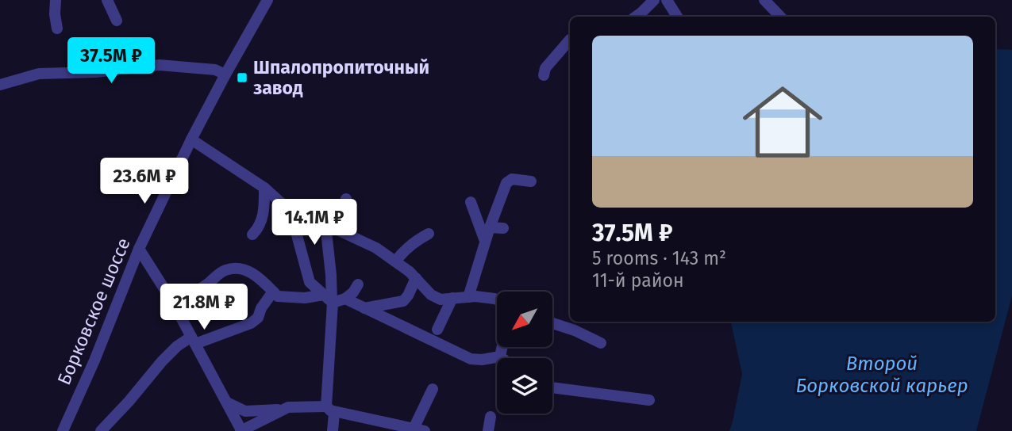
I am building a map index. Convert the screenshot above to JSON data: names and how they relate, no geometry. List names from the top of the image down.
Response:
{
  "streets": {
    "street": ["Борковское шоссе"]
  },
  "water": ["Второй Борковской карьер"],
  "places": {
    "transit": ["Шпалопропиточный завод"]
  },
  "north": "bottom left",
  "page": {
    "list": [
      {
        "name": "37.5M ₽",
        "note": "5 rooms · 143 m² · 11-й район"
      }
    ],
    "price": [
      "37.5M ₽",
      "23.6M ₽",
      "14.1M ₽",
      "21.8M ₽"
    ]
  }
}
